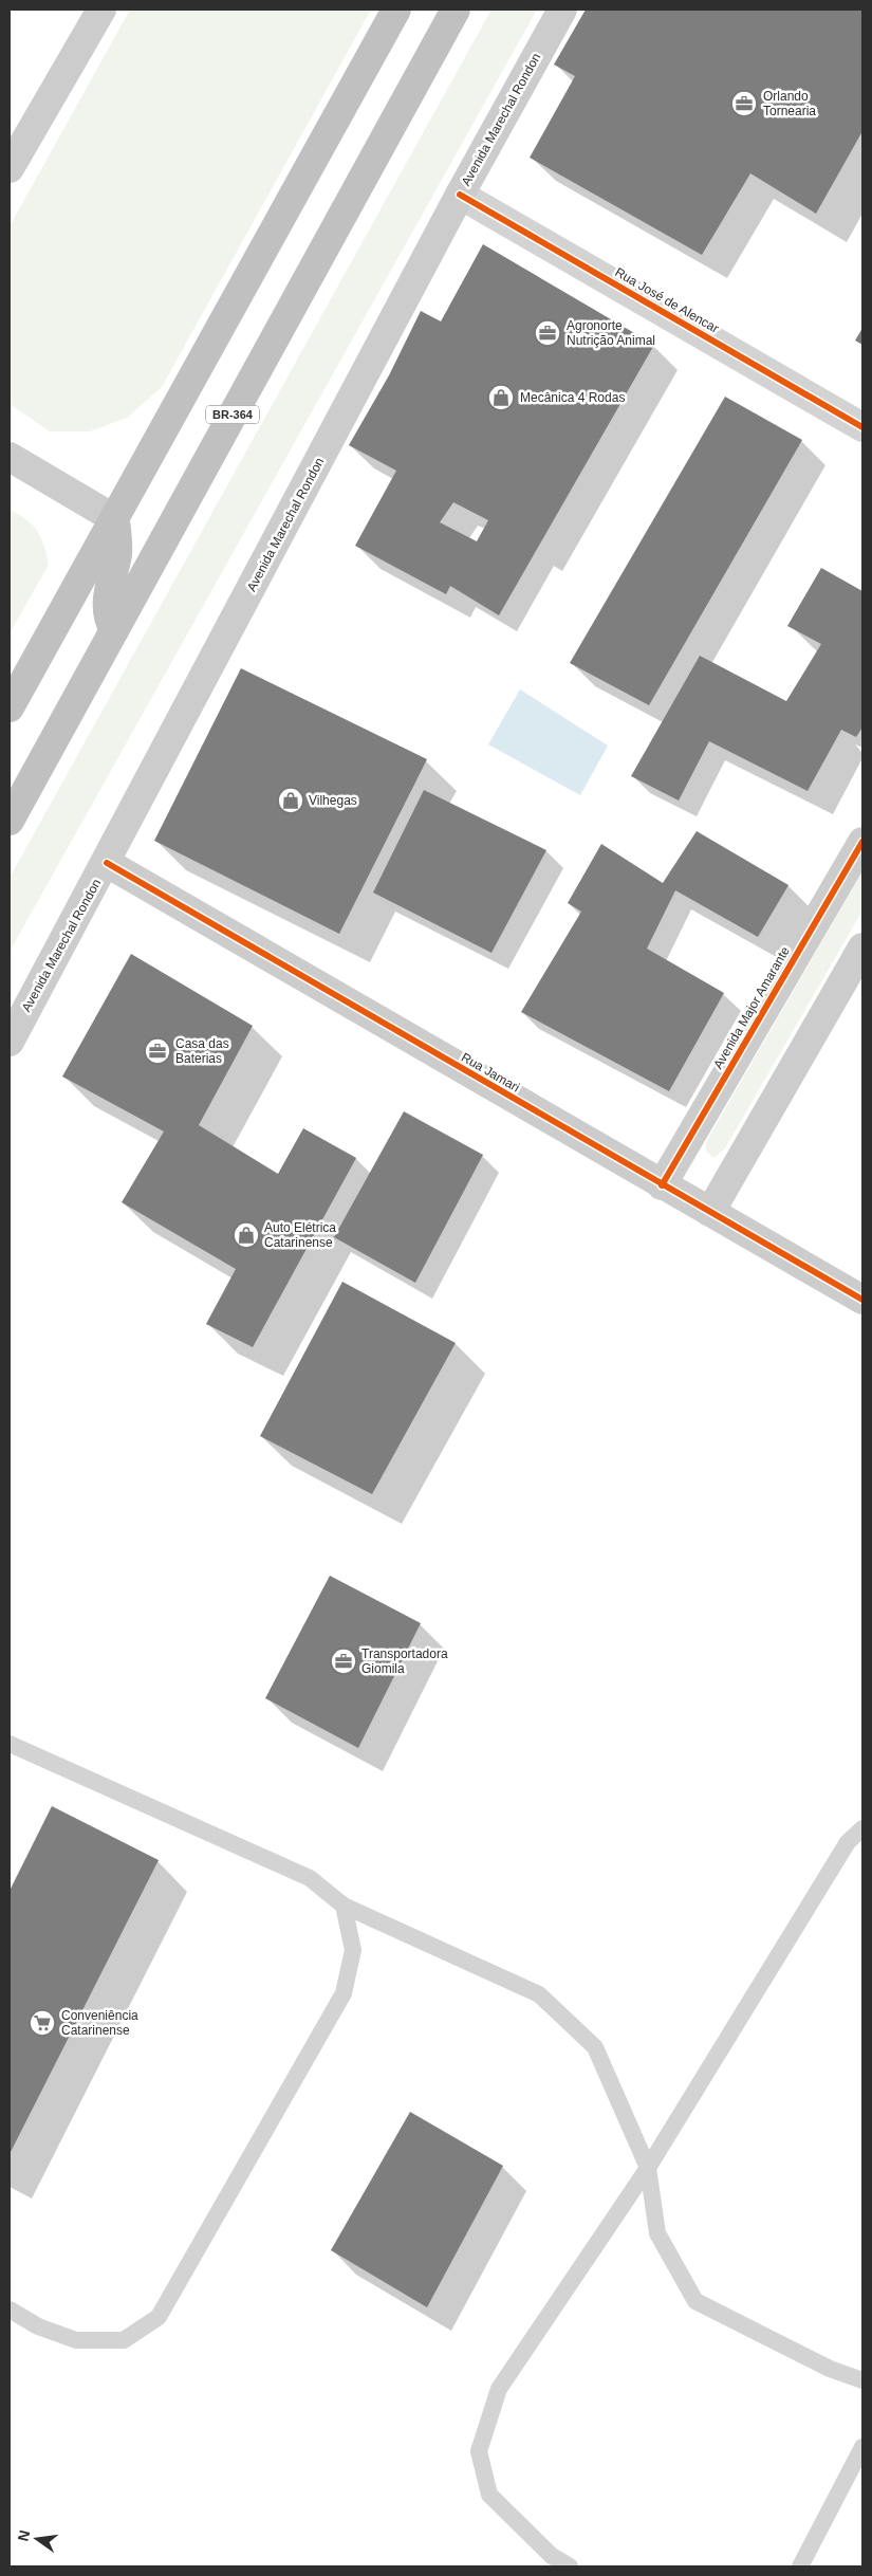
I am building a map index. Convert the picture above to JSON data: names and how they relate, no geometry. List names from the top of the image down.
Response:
{
  "streets": {
    "highway": ["BR-364"],
    "street": [
      "Avenida Marechal Rondon",
      "Rua José de Alencar",
      "Avenida Major Amarante",
      "Rua Jamari"
    ]
  },
  "crossings": [
    ["Avenida Marechal Rondon", "Rua José de Alencar"],
    ["Avenida Marechal Rondon", "Rua Jamari"],
    ["Avenida Major Amarante", "Rua Jamari"]
  ],
  "places": {
    "office": [
      "Orlando Tornearia",
      "Agronorte Nutrição Animal",
      "Casa das Baterias",
      "Transportadora Giomila"
    ],
    "shop": ["Mecânica 4 Rodas", "Vilhegas", "Auto Elétrica Catarinense"],
    "supermarket": ["Conveniência Catarinense"]
  },
  "north": "left"
}
